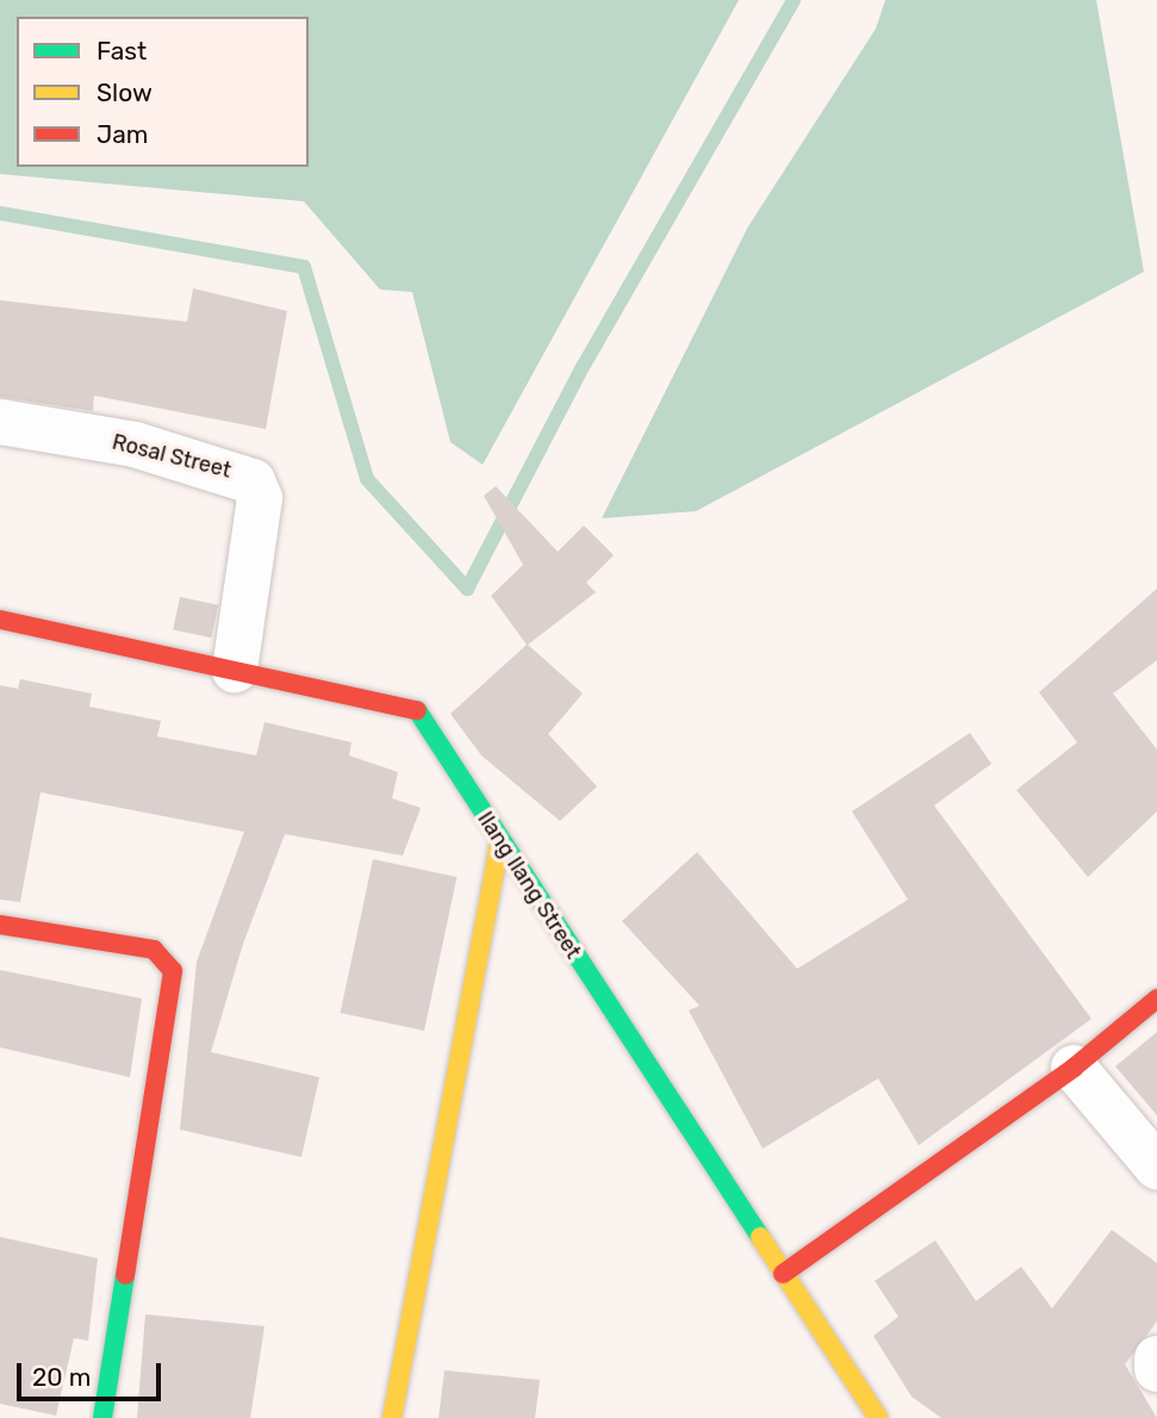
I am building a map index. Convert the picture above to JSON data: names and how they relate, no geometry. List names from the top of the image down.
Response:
{
  "streets": {
    "street": ["Rosal Street", "Ilang Ilang Street"]
  },
  "crossings": [
    ["Rosal Street", "Ilang Ilang Street"]
  ],
  "legend": ["Fast", "Slow", "Jam"],
  "scale_bar": "20 m"
}
